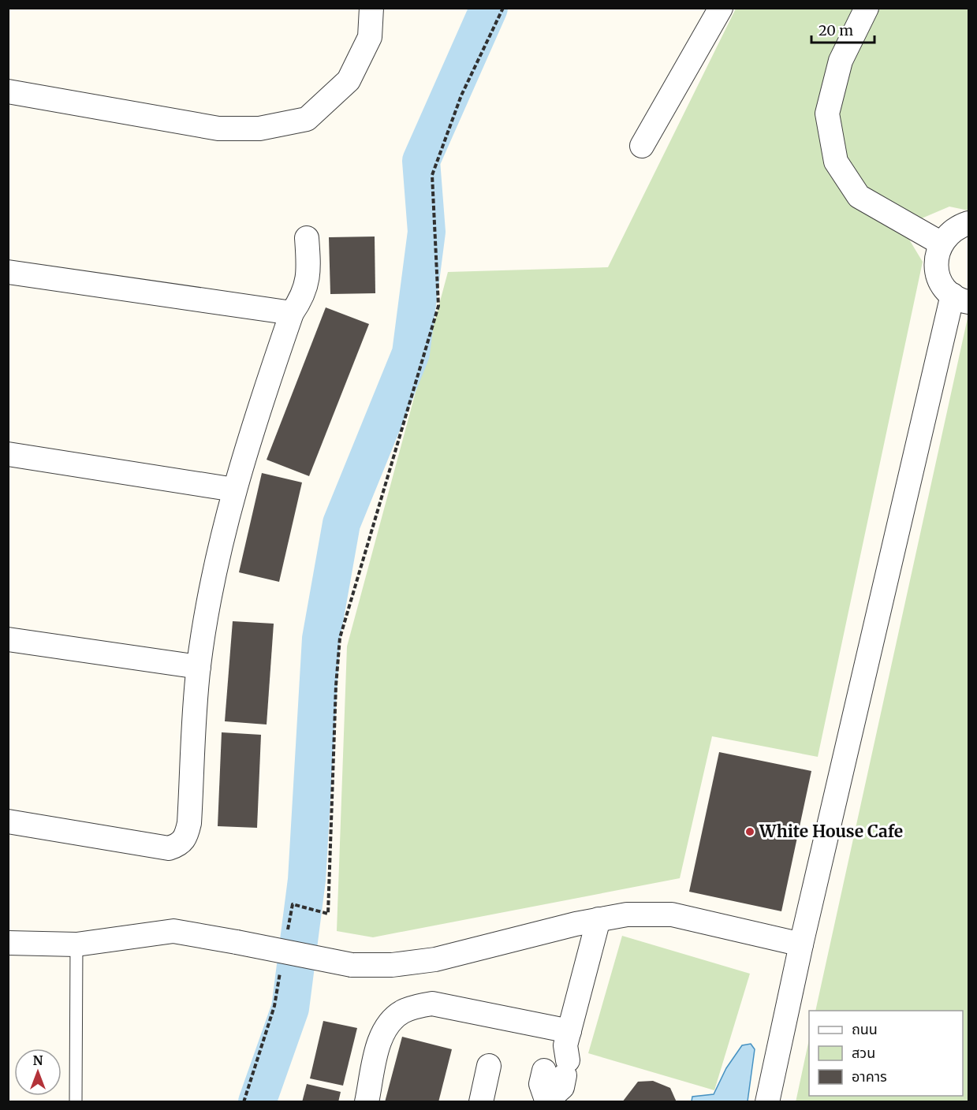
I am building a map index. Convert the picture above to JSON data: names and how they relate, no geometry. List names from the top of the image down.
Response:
{
  "places": ["White House Cafe"],
  "legend": ["ถนน", "สวน", "อาคาร"],
  "scale_bar": "20 m",
  "north": "top"
}
